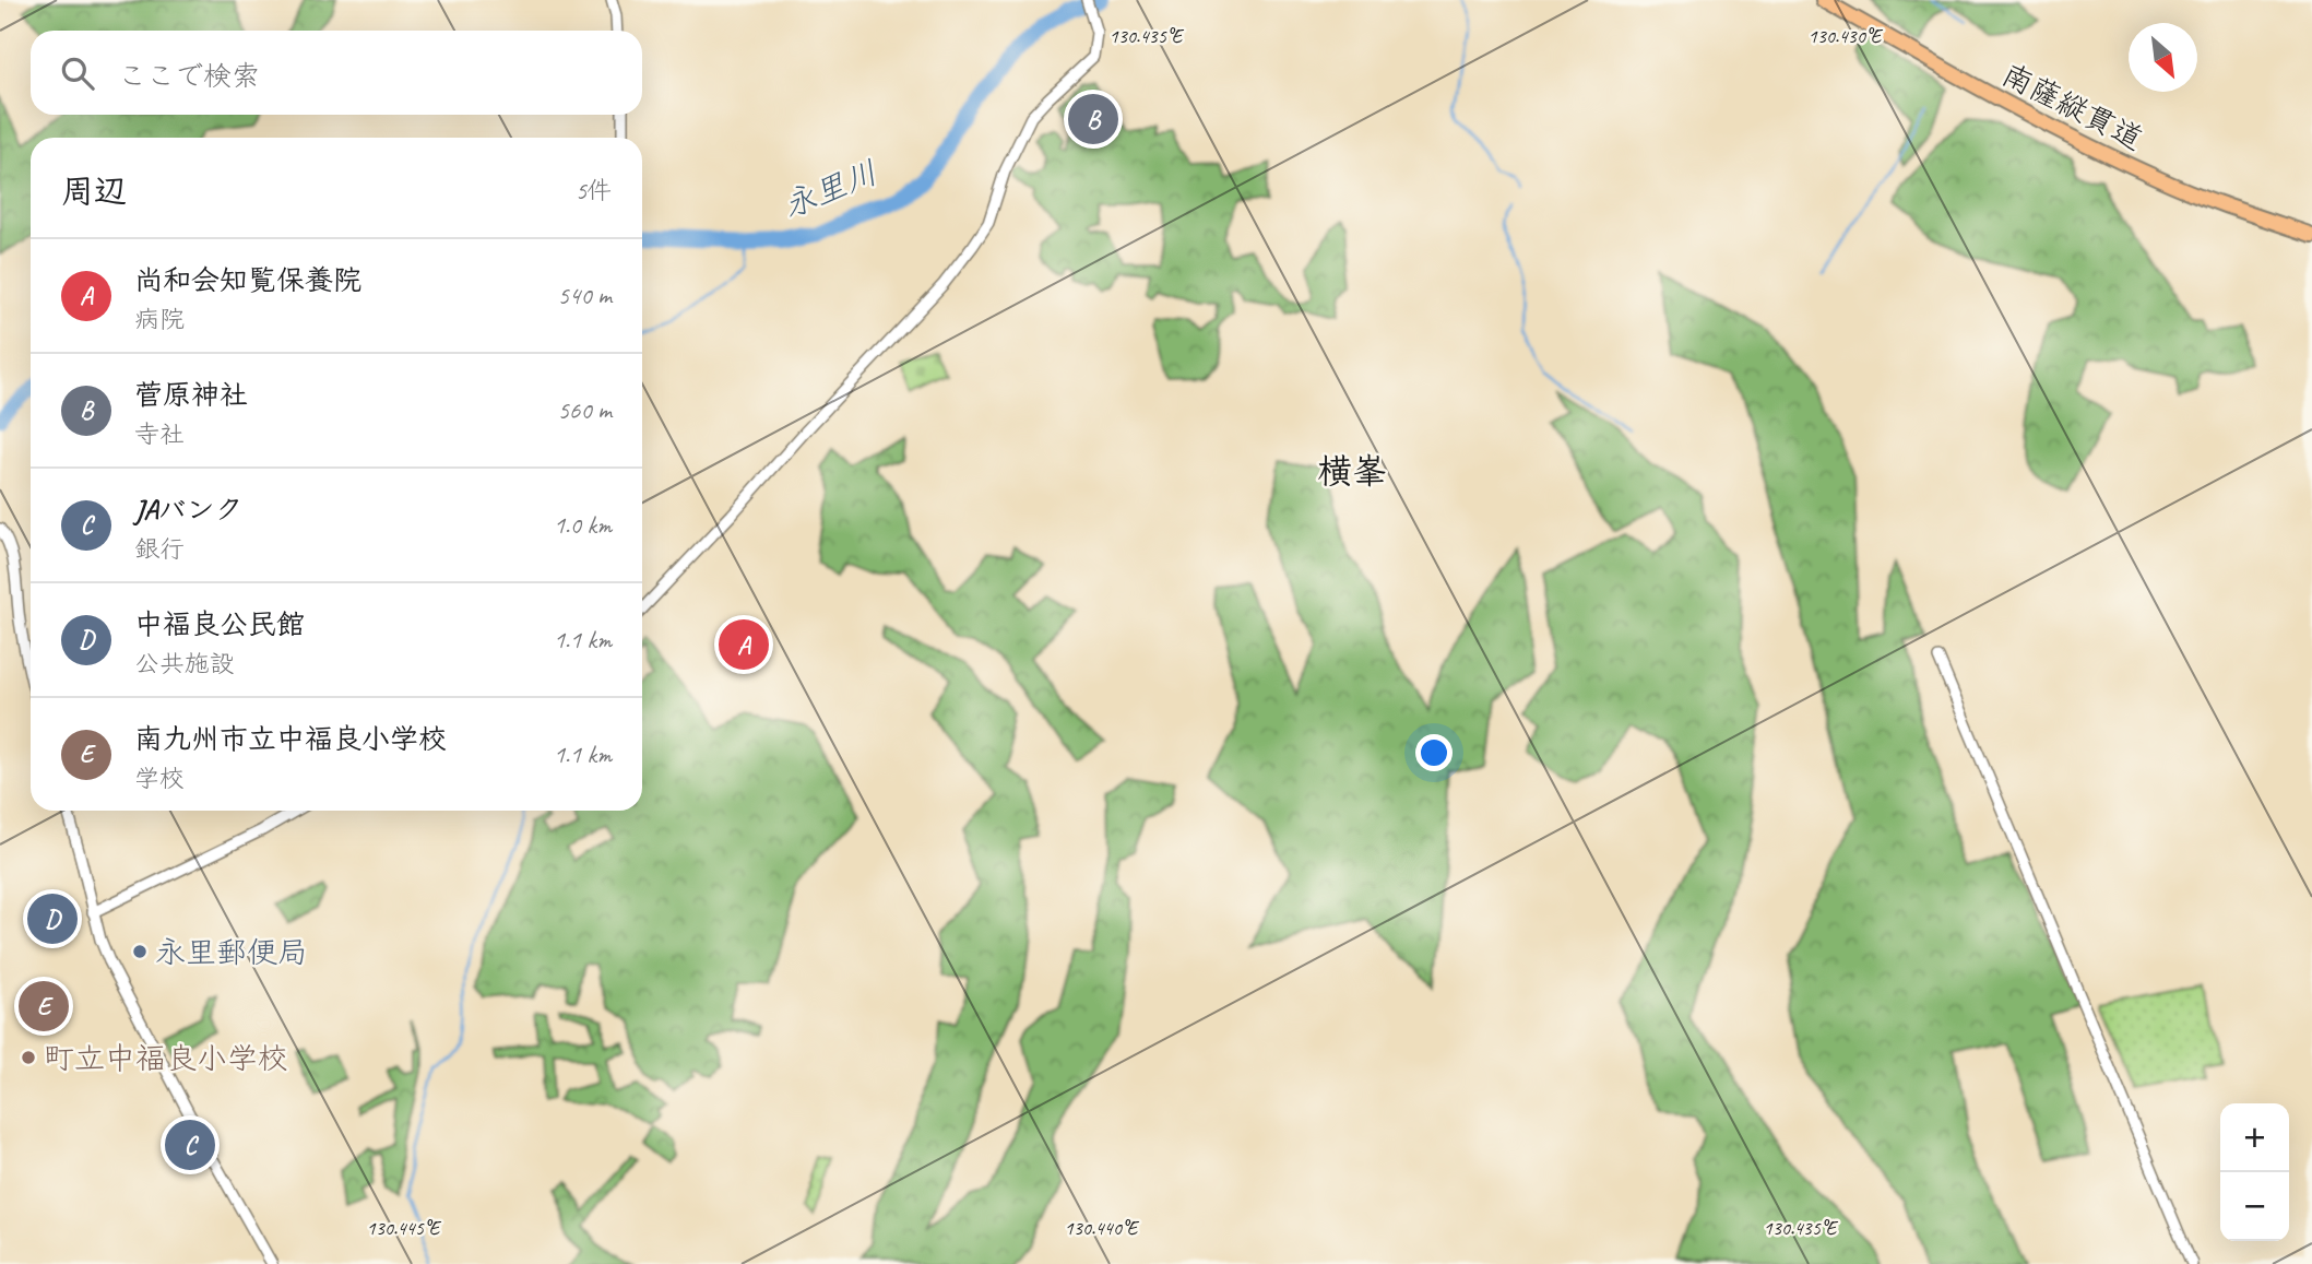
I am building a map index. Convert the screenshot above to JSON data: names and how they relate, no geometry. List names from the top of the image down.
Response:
{
  "streets": {
    "main road": ["南薩縦貫道"]
  },
  "districts": ["横峯"],
  "water": ["永里川"],
  "places": ["永里郵便局", "町立中福良小学校"],
  "north": "bottom right",
  "page": {
    "search": "ここで検索",
    "pins": [
      "B",
      "A",
      "D",
      "E",
      "C"
    ],
    "heading": ["周辺", "5件"],
    "list": [
      {
        "mark": "A",
        "name": "尚和会知覧保養院",
        "note": "病院",
        "value": "540 m"
      },
      {
        "mark": "B",
        "name": "菅原神社",
        "note": "寺社",
        "value": "560 m"
      },
      {
        "mark": "C",
        "name": "JAバンク",
        "note": "銀行",
        "value": "1.0 km"
      },
      {
        "mark": "D",
        "name": "中福良公民館",
        "note": "公共施設",
        "value": "1.1 km"
      },
      {
        "mark": "E",
        "name": "南九州市立中福良小学校",
        "note": "学校",
        "value": "1.1 km"
      }
    ],
    "map_buttons": ["+", "−"]
  },
  "coordinates": [
    "130.435°E",
    "130.430°E",
    "130.445°E",
    "130.440°E"
  ]
}
